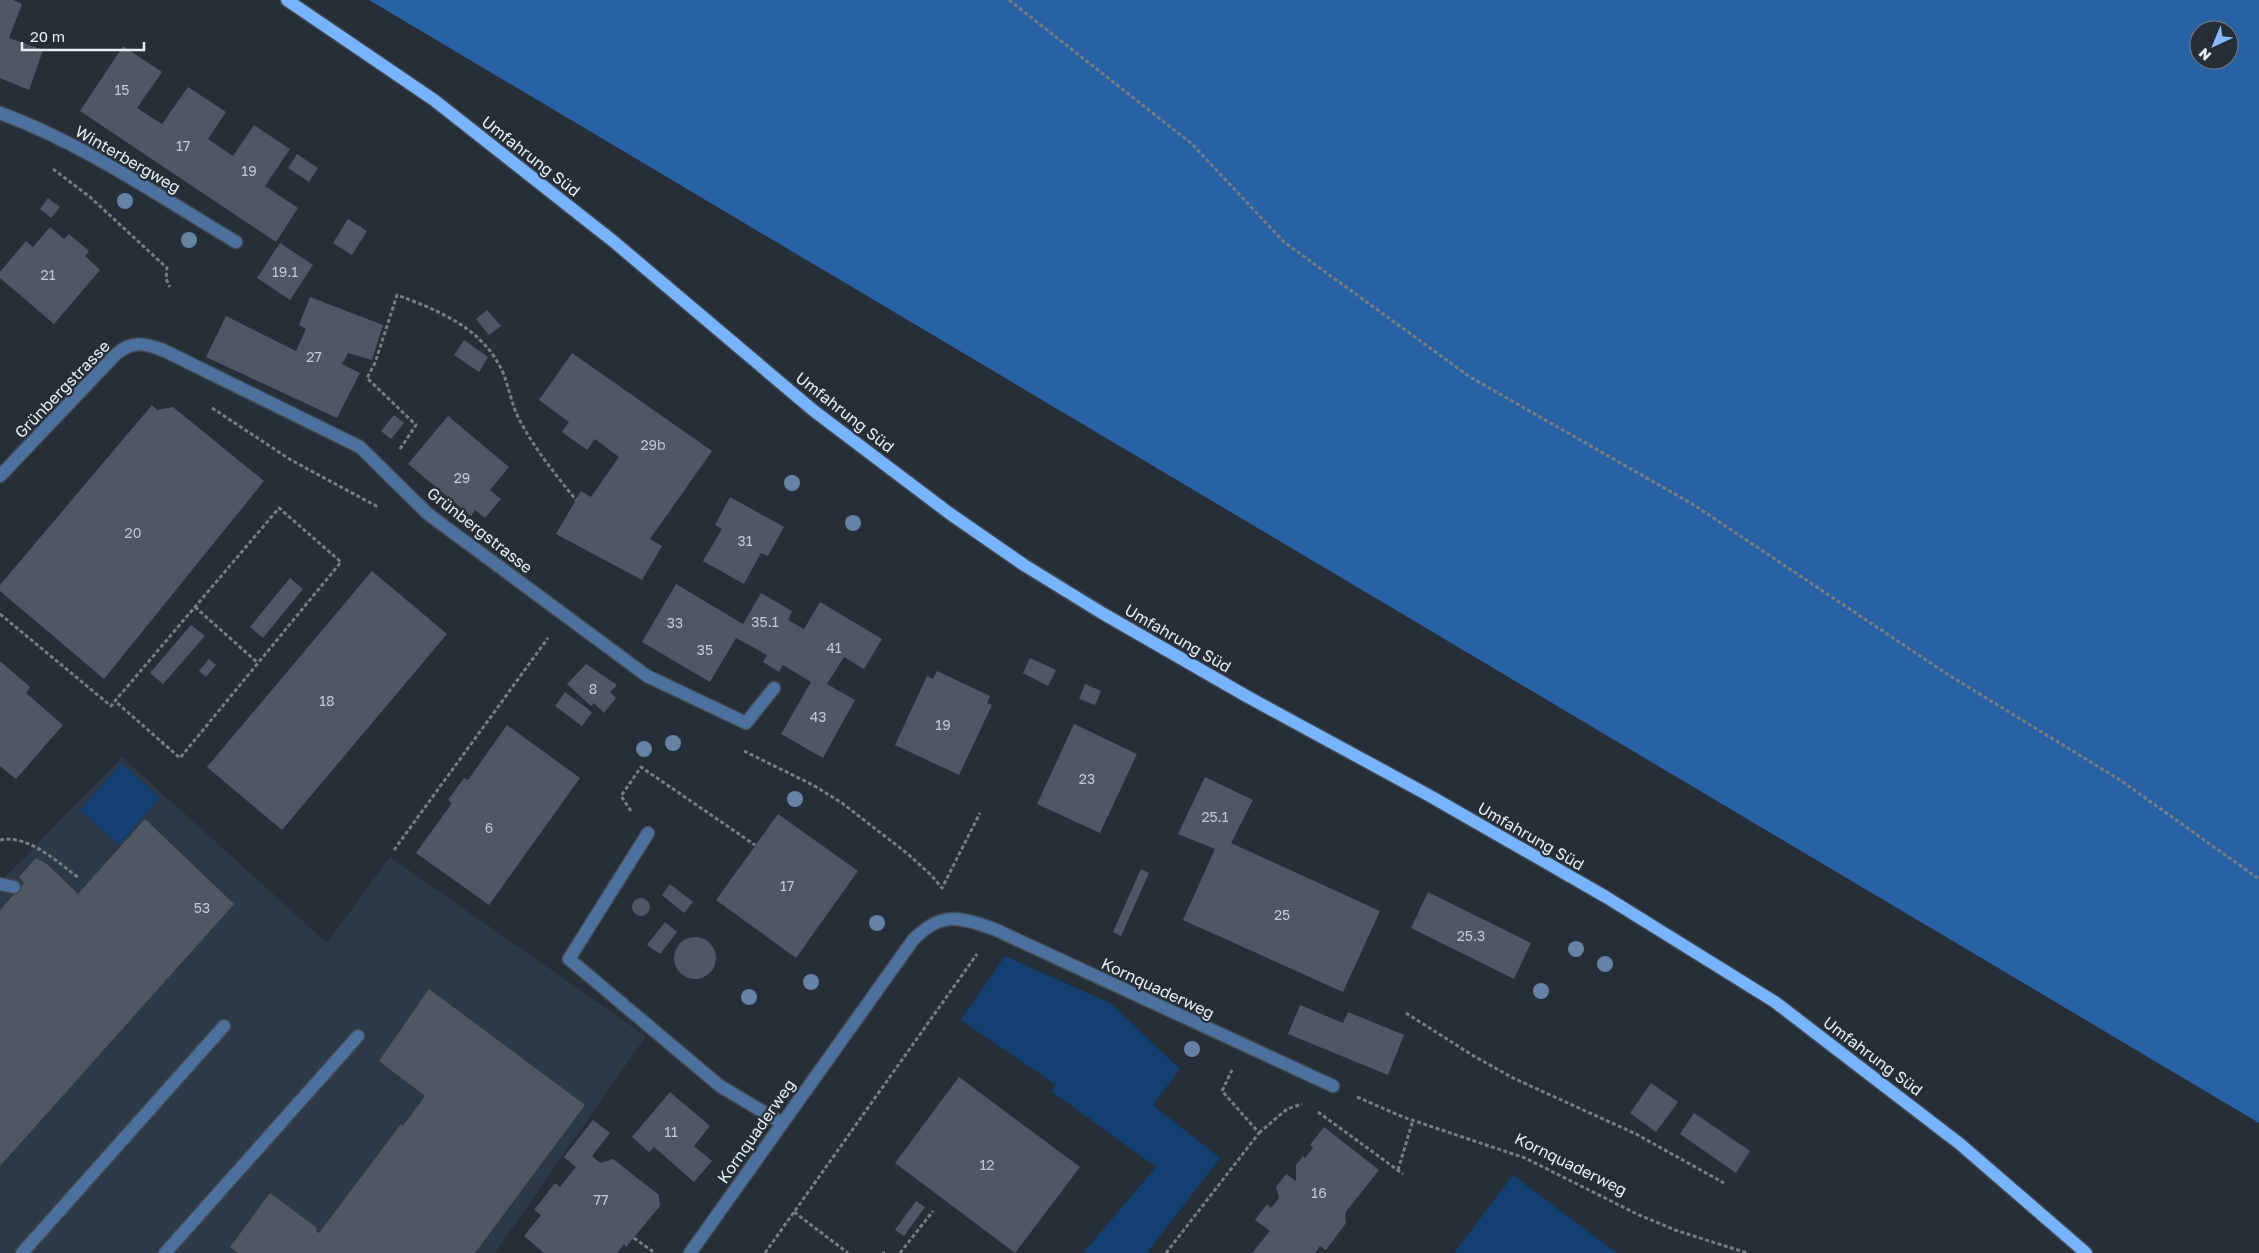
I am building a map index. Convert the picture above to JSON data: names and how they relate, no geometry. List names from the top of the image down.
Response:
{
  "streets": {
    "main road": ["Umfahrung Süd"],
    "street": ["Winterbergweg", "Grünbergstrasse", "Kornquaderweg"]
  },
  "house_numbers": [
    "15",
    "17",
    "19",
    "19.1",
    "21",
    "27",
    "29b",
    "29",
    "20",
    "31",
    "35.1",
    "33",
    "41",
    "35",
    "8",
    "18",
    "43",
    "19",
    "23",
    "25.1",
    "6",
    "17",
    "53",
    "25",
    "25.3",
    "11",
    "12",
    "16",
    "77"
  ],
  "scale_bar": "20 m",
  "north": "bottom left"
}
